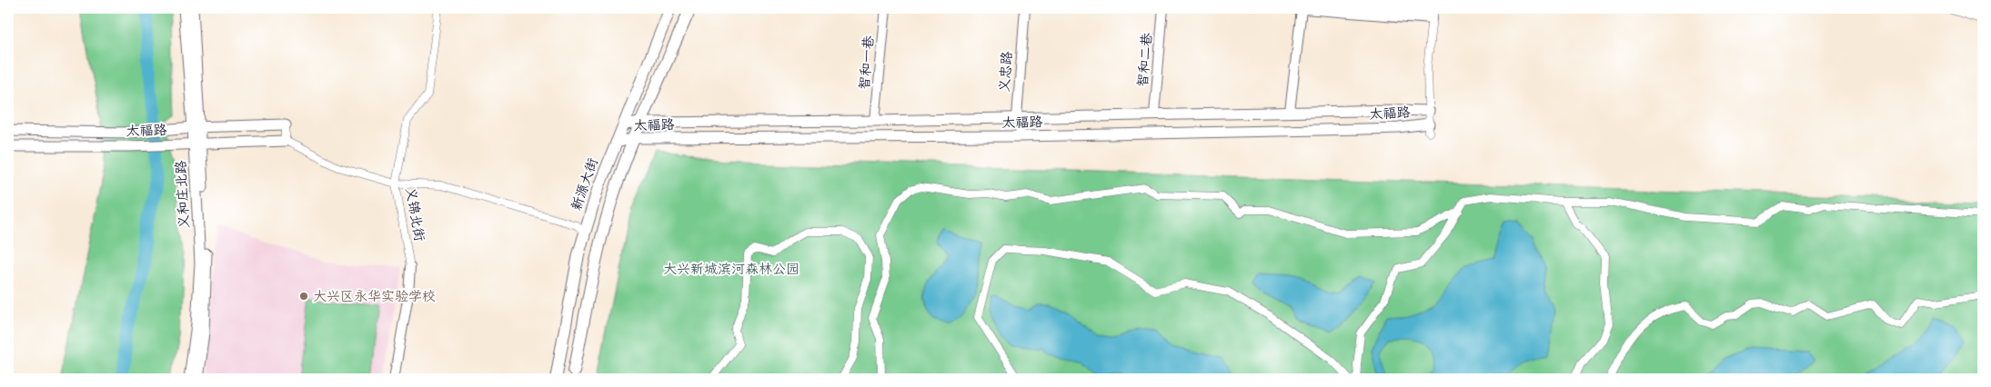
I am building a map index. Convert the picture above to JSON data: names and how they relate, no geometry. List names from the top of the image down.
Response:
{
  "streets": {
    "main road": ["太福路", "新源大街", "义和庄北路"],
    "street": [
      "智和二巷",
      "智和一巷",
      "义忠路",
      "义锦北街"
    ]
  },
  "crossings": [
    ["智和二巷", "太福路"],
    ["智和一巷", "太福路"],
    ["义忠路", "太福路"],
    ["太福路", "新源大街"],
    ["太福路", "义和庄北路"]
  ],
  "parks": ["大兴新城滨河森林公园"],
  "places": ["大兴区永华实验学校"]
}
